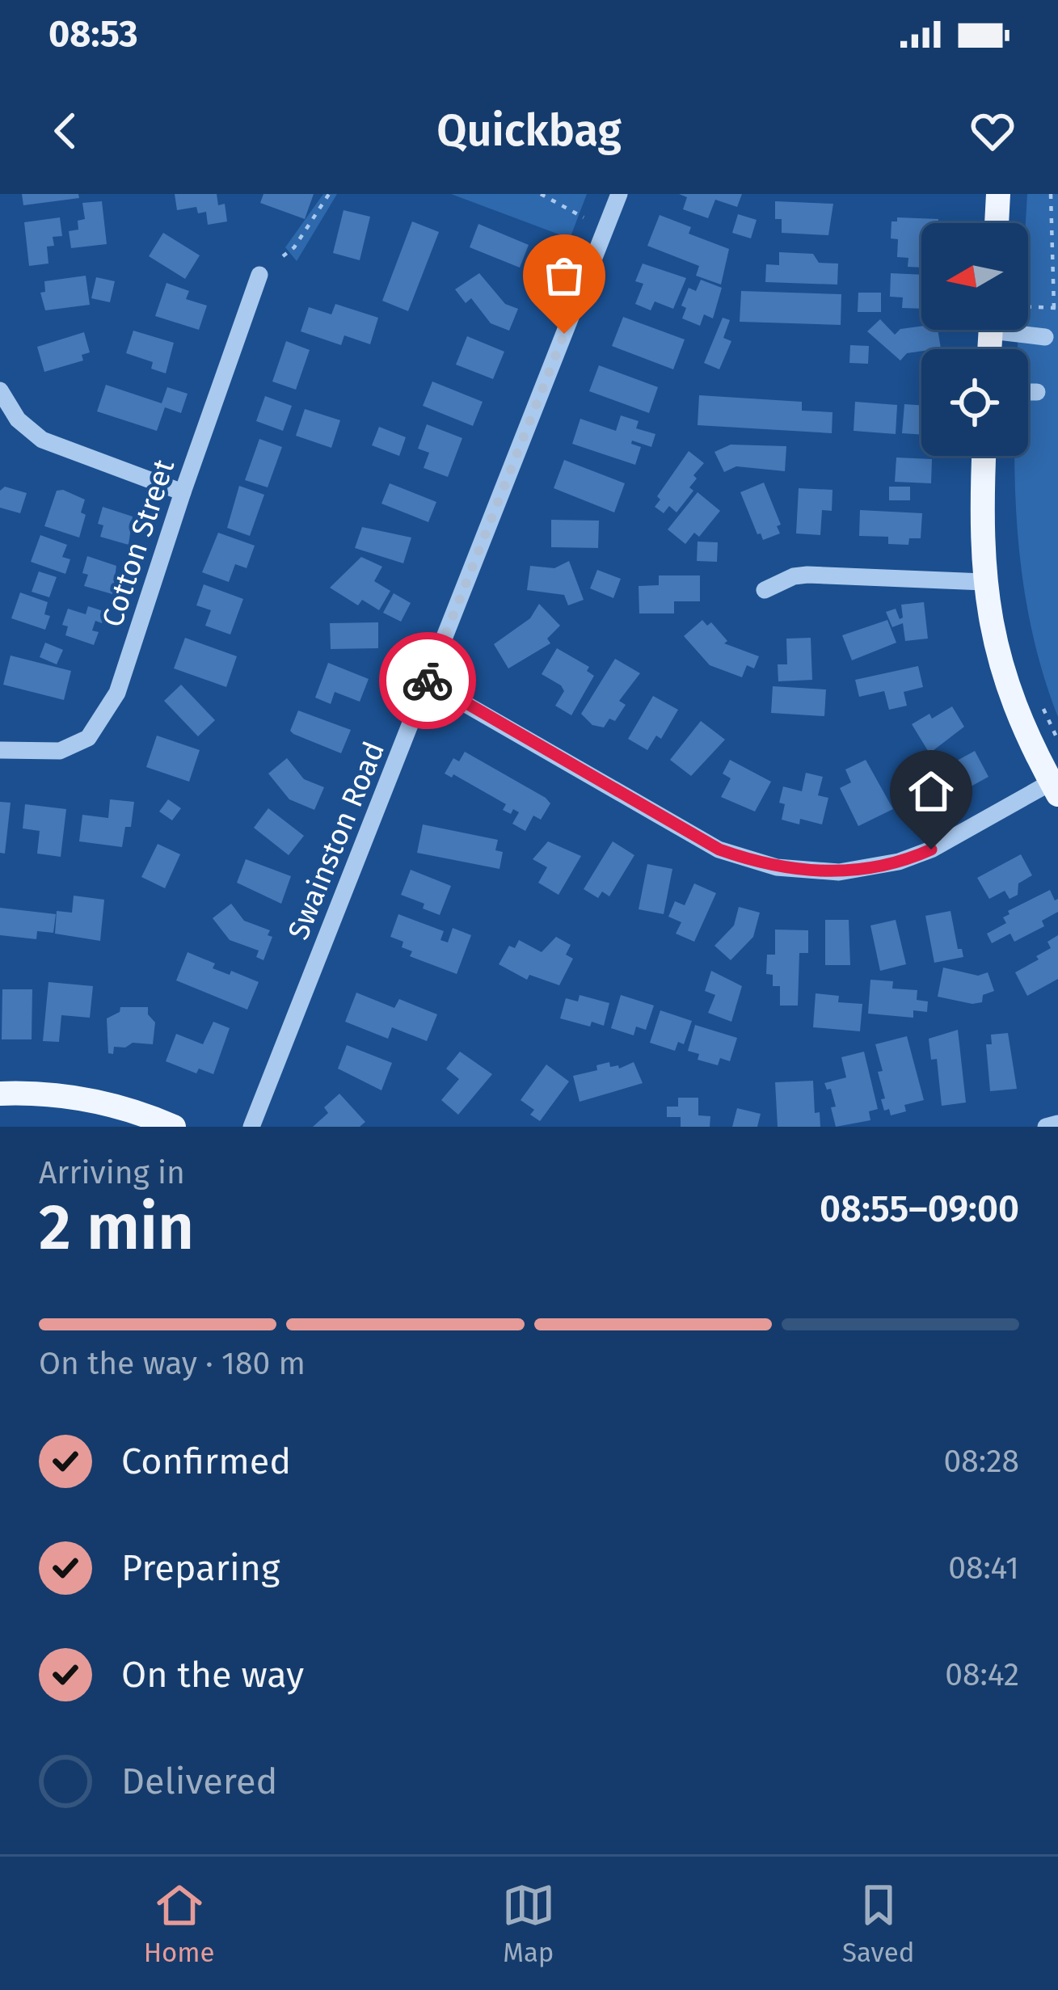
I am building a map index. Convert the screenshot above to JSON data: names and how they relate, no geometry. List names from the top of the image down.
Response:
{
  "streets": {
    "street": ["Cotton Street", "Swainston Road"]
  },
  "north": "left",
  "page": {
    "status": "08:53",
    "header": "Quickbag",
    "heading": ["2 min", "Arriving in", "08:55–09:00"],
    "bar": "On the way · 180 m",
    "list": [
      ["Confirmed", "08:28"],
      ["Preparing", "08:41"],
      ["On the way", "08:42"],
      "Delivered"
    ],
    "tabs": ["Home", "Map", "Saved"]
  }
}
